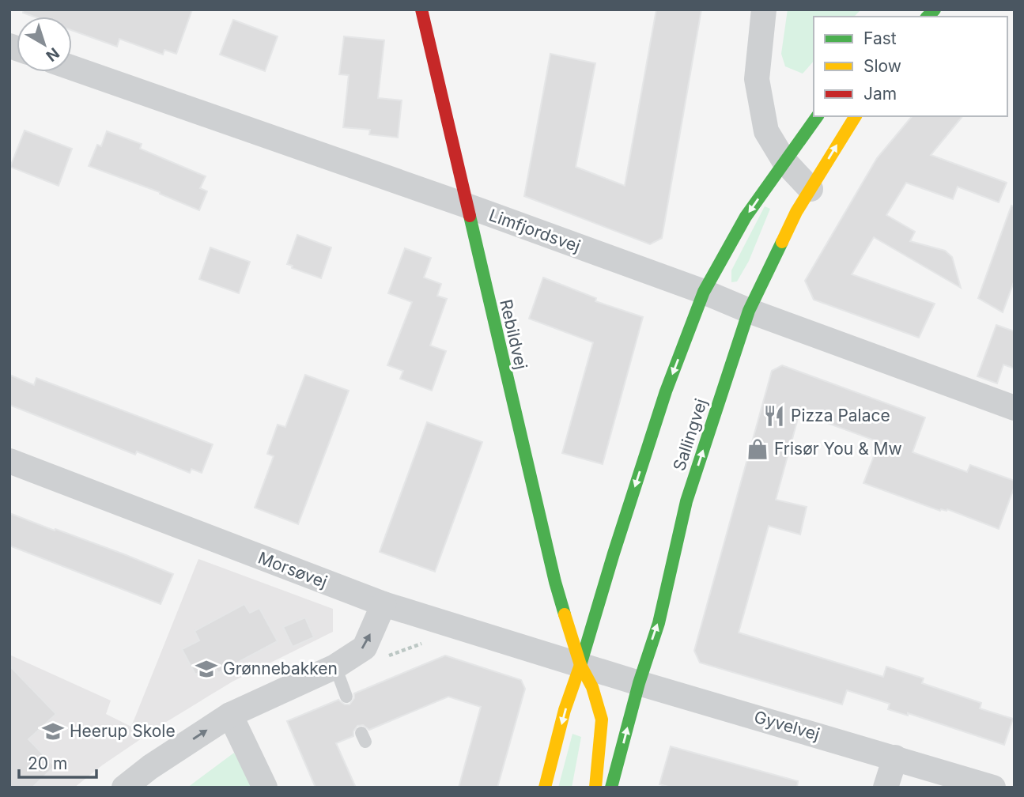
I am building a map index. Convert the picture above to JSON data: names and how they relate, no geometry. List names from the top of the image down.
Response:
{
  "streets": {
    "street": [
      "Limfjordsvej",
      "Rebildvej",
      "Sallingvej",
      "Morsøvej",
      "Gyvelvej"
    ]
  },
  "crossings": [
    ["Limfjordsvej", "Rebildvej"],
    ["Limfjordsvej", "Sallingvej"],
    ["Rebildvej", "Morsøvej"],
    ["Rebildvej", "Gyvelvej"],
    ["Sallingvej", "Gyvelvej"],
    ["Morsøvej", "Gyvelvej"]
  ],
  "places": {
    "restaurant": ["Pizza Palace"],
    "shop": ["Frisør You & Mw"],
    "school or university": ["Grønnebakken", "Heerup Skole"]
  },
  "legend": ["Fast", "Slow", "Jam"],
  "scale_bar": "20 m",
  "north": "bottom right"
}
